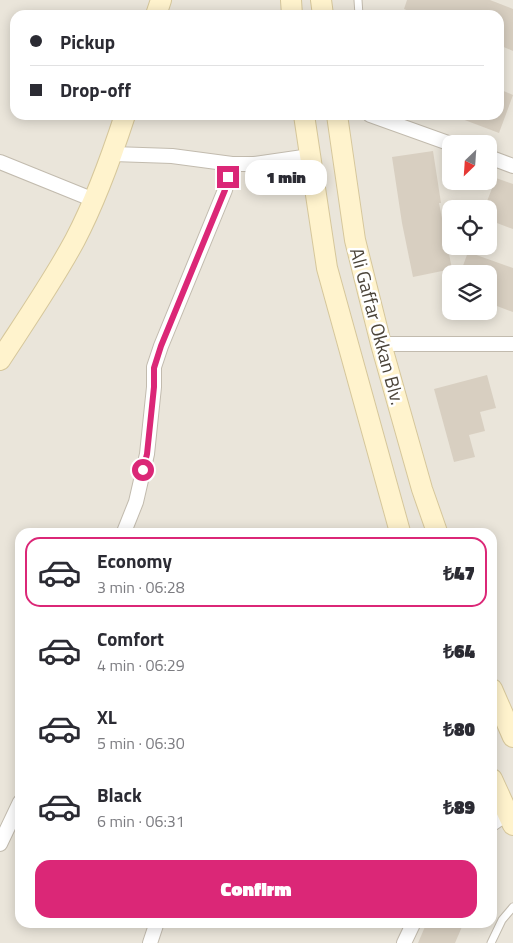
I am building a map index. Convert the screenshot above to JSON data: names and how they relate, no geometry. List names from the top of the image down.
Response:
{
  "streets": {
    "main road": ["Ali Gaffar Okkan Blv."]
  },
  "north": "bottom left",
  "page": {
    "banner": ["Pickup", "Drop-off"],
    "bubble": "1 min",
    "list": [
      {
        "name": "Economy",
        "note": "3 min · 06:28",
        "value": "₺47"
      },
      {
        "name": "Comfort",
        "note": "4 min · 06:29",
        "value": "₺64"
      },
      {
        "name": "XL",
        "note": "5 min · 06:30",
        "value": "₺80"
      },
      {
        "name": "Black",
        "note": "6 min · 06:31",
        "value": "₺89"
      }
    ],
    "buttons": "Confirm"
  }
}
